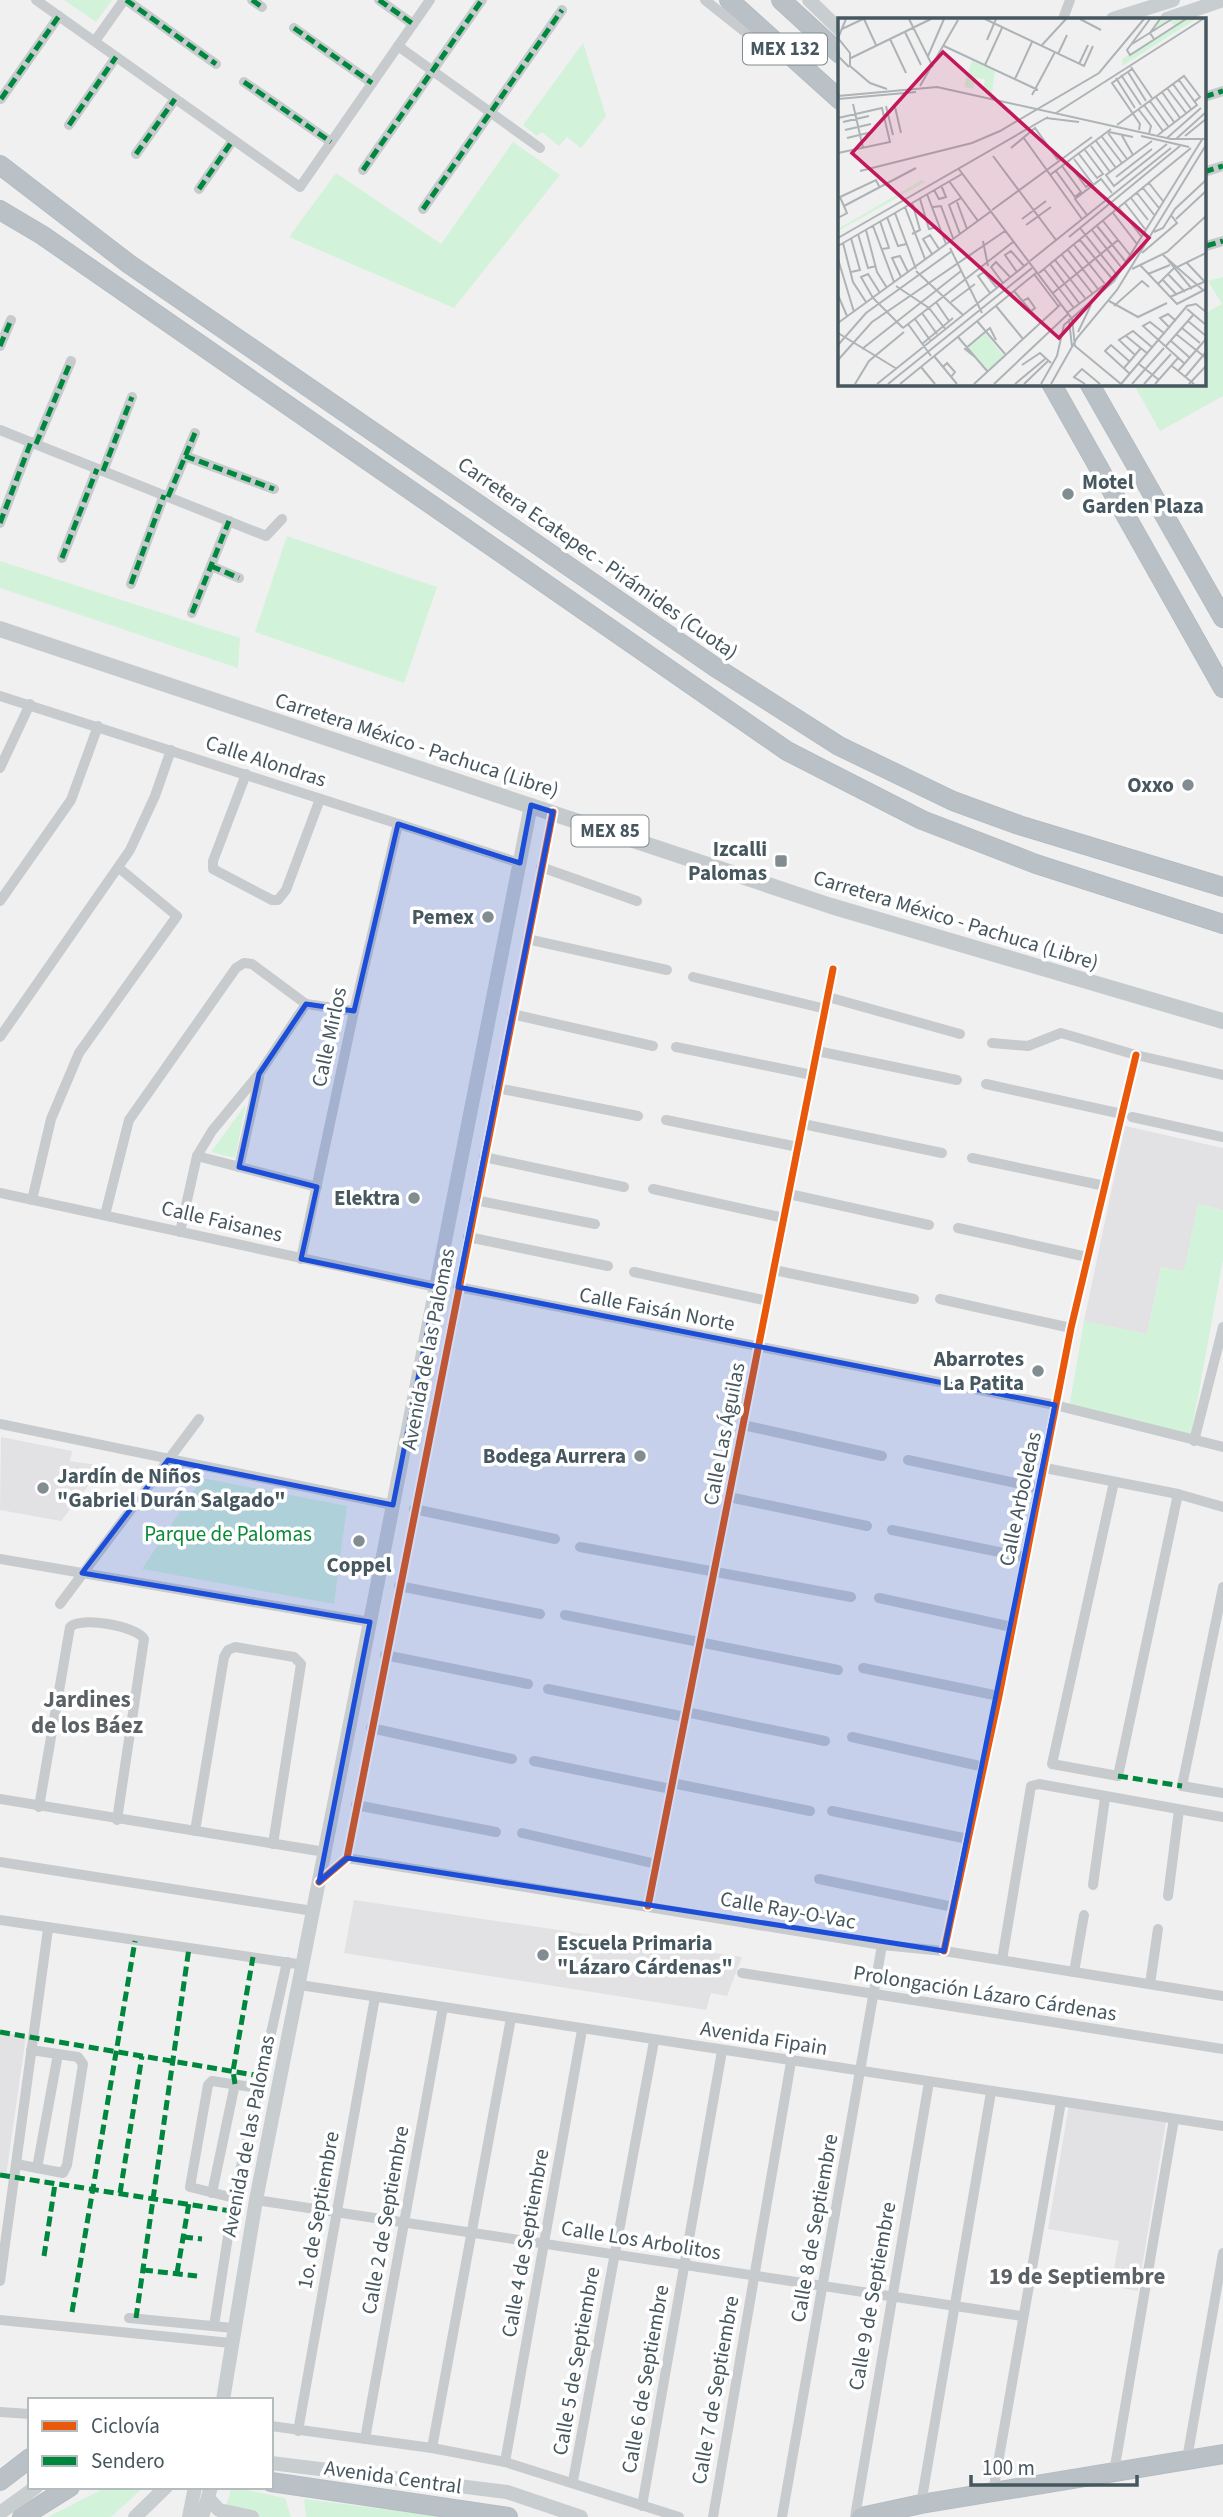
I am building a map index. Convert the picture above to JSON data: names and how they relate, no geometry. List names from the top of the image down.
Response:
{
  "streets": {
    "highway": ["MEX 132", "Carretera Ecatepec - Pirámides (Cuota)", "Avenida Central"],
    "main road": ["Carretera México - Pachuca (Libre)", "MEX 85", "Avenida de las Palomas"],
    "street": [
      "Calle Alondras",
      "Calle Mirlos",
      "Calle Faisanes",
      "Calle Faisán Norte",
      "Calle Las Águilas",
      "Calle Arboledas",
      "Calle Ray-O-Vac",
      "Prolongación Lázaro Cárdenas",
      "Avenida Fipain",
      "1o. de Septiembre",
      "Calle 2 de Septiembre",
      "Calle 8 de Septiembre",
      "Calle Los Arbolitos",
      "Calle 4 de Septiembre",
      "Calle 9 de Septiembre",
      "Calle 5 de Septiembre",
      "Calle 6 de Septiembre",
      "Calle 7 de Septiembre"
    ]
  },
  "crossings": [
    ["Carretera México - Pachuca (Libre)", "Avenida de las Palomas"],
    ["Calle Alondras", "Calle Mirlos"],
    ["Calle Alondras", "Avenida de las Palomas"],
    ["Calle Mirlos", "Calle Faisanes"],
    ["Calle Faisanes", "Avenida de las Palomas"],
    ["Calle Faisán Norte", "Avenida de las Palomas"],
    ["Calle Faisán Norte", "Calle Las Águilas"],
    ["Calle Faisán Norte", "Calle Arboledas"],
    ["Avenida de las Palomas", "Calle Ray-O-Vac"],
    ["Avenida de las Palomas", "Avenida Fipain"],
    ["Avenida de las Palomas", "Calle Los Arbolitos"],
    ["Calle Las Águilas", "Calle Ray-O-Vac"],
    ["Calle Arboledas", "Calle Ray-O-Vac"],
    ["Calle Ray-O-Vac", "Calle 8 de Septiembre"],
    ["Prolongación Lázaro Cárdenas", "Calle 8 de Septiembre"],
    ["Avenida Fipain", "1o. de Septiembre"],
    ["Avenida Fipain", "Calle 2 de Septiembre"],
    ["Avenida Fipain", "Calle 8 de Septiembre"],
    ["Avenida Fipain", "Calle 4 de Septiembre"],
    ["Avenida Fipain", "Calle 9 de Septiembre"],
    ["Avenida Fipain", "Calle 5 de Septiembre"],
    ["Avenida Fipain", "Calle 6 de Septiembre"],
    ["Avenida Fipain", "Calle 7 de Septiembre"],
    ["1o. de Septiembre", "Calle Los Arbolitos"],
    ["Calle 2 de Septiembre", "Calle Los Arbolitos"],
    ["Calle 8 de Septiembre", "Calle Los Arbolitos"],
    ["Calle Los Arbolitos", "Calle 4 de Septiembre"],
    ["Calle Los Arbolitos", "Calle 9 de Septiembre"],
    ["Calle Los Arbolitos", "Calle 5 de Septiembre"],
    ["Calle Los Arbolitos", "Calle 6 de Septiembre"],
    ["Calle Los Arbolitos", "Calle 7 de Septiembre"]
  ],
  "districts": ["Jardines de los Báez", "19 de Septiembre"],
  "parks": ["Parque de Palomas"],
  "places": {
    "other": [
      "Motel Garden Plaza",
      "Oxxo",
      "Pemex",
      "Elektra",
      "Abarrotes La Patita",
      "Bodega Aurrera",
      "Jardín de Niños \"Gabriel Durán Salgado\"",
      "Coppel",
      "Escuela Primaria \"Lázaro Cárdenas\""
    ],
    "transit": ["Izcalli Palomas"]
  },
  "legend": ["Ciclovía", "Sendero"],
  "scale_bar": "100 m"
}
